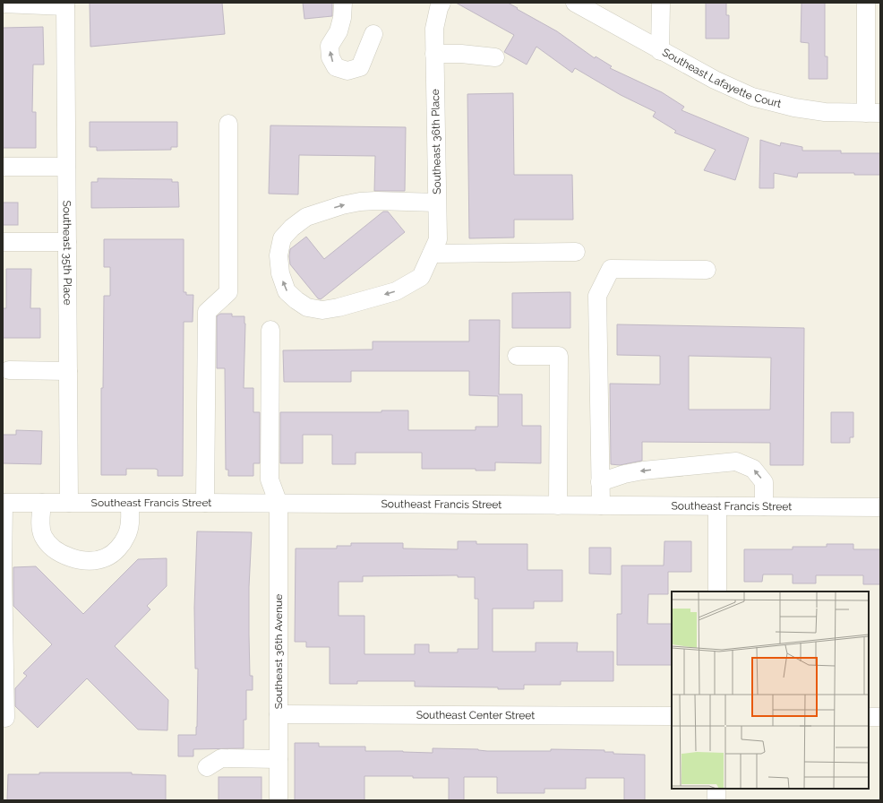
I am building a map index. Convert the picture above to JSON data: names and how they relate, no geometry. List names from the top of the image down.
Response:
{
  "streets": {
    "street": [
      "Southeast Lafayette Court",
      "Southeast 36th Place",
      "Southeast 35th Place",
      "Southeast Francis Street",
      "Southeast 36th Avenue",
      "Southeast Center Street"
    ]
  },
  "crossings": [
    ["Southeast 35th Place", "Southeast Francis Street"],
    ["Southeast Francis Street", "Southeast 36th Avenue"],
    ["Southeast 36th Avenue", "Southeast Center Street"]
  ]
}
